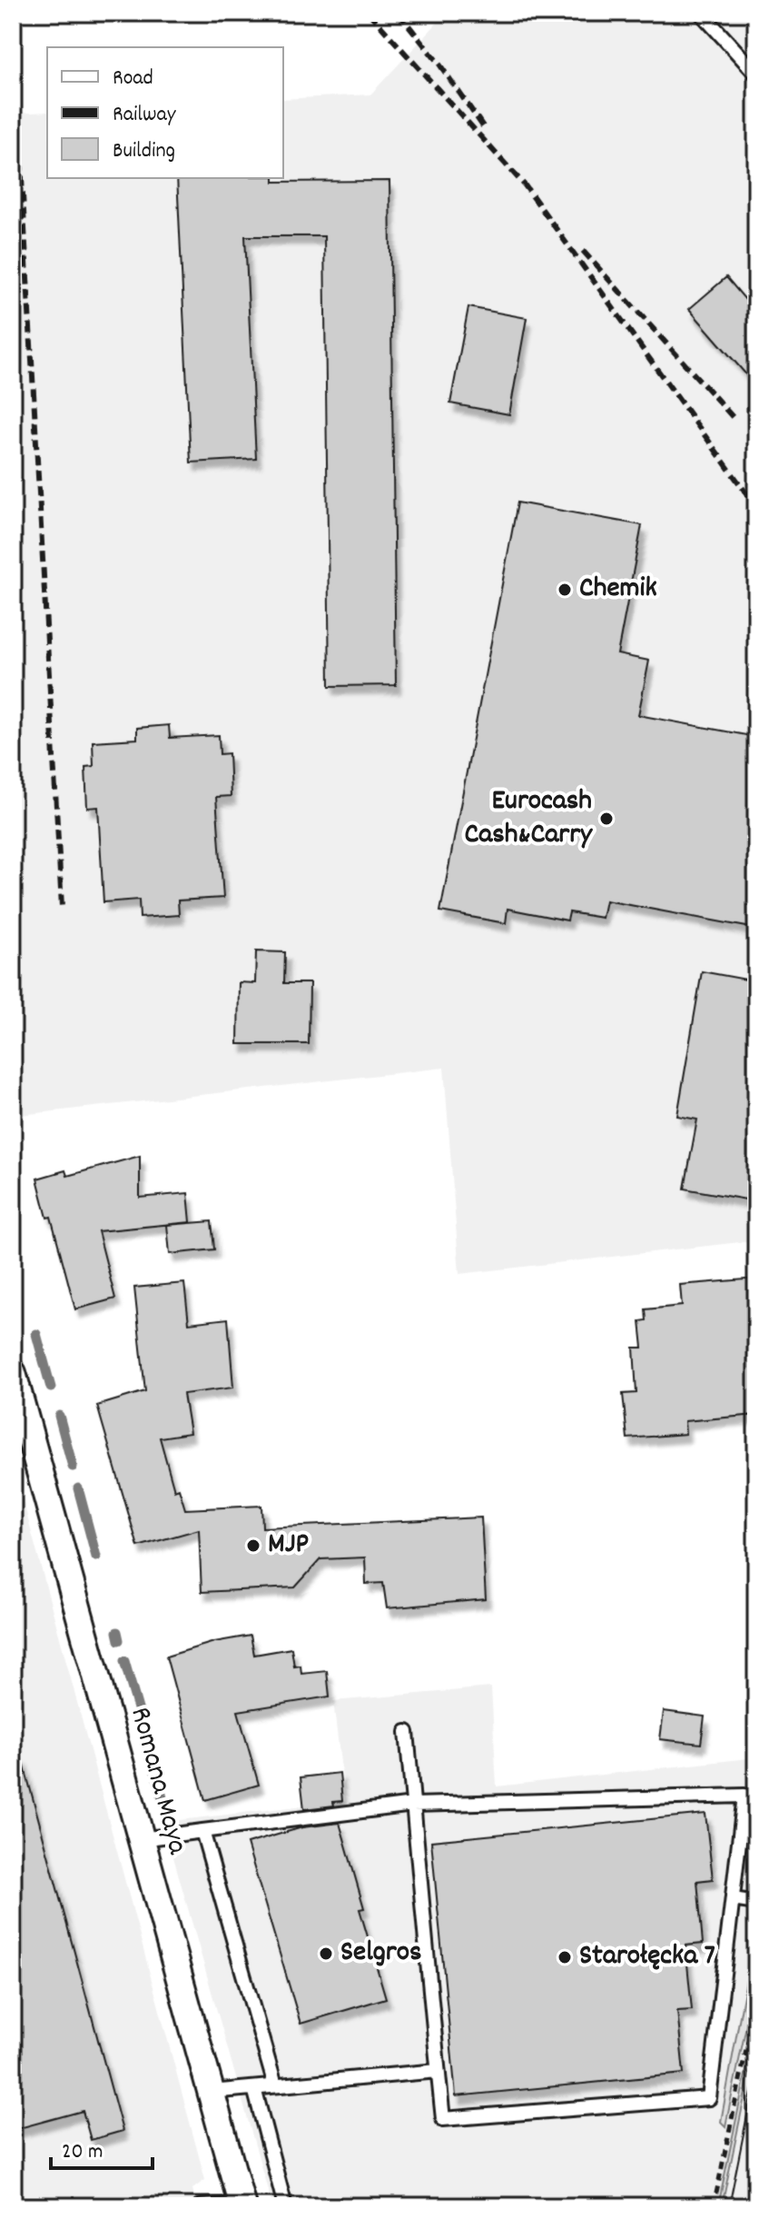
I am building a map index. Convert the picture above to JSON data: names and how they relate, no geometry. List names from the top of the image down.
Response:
{
  "streets": {
    "street": ["Romana Maya"]
  },
  "places": [
    "Chemik",
    "Eurocash Cash&Carry",
    "MJP",
    "Selgros",
    "Starołęcka 7"
  ],
  "legend": ["Road", "Railway", "Building"],
  "scale_bar": "20 m"
}
